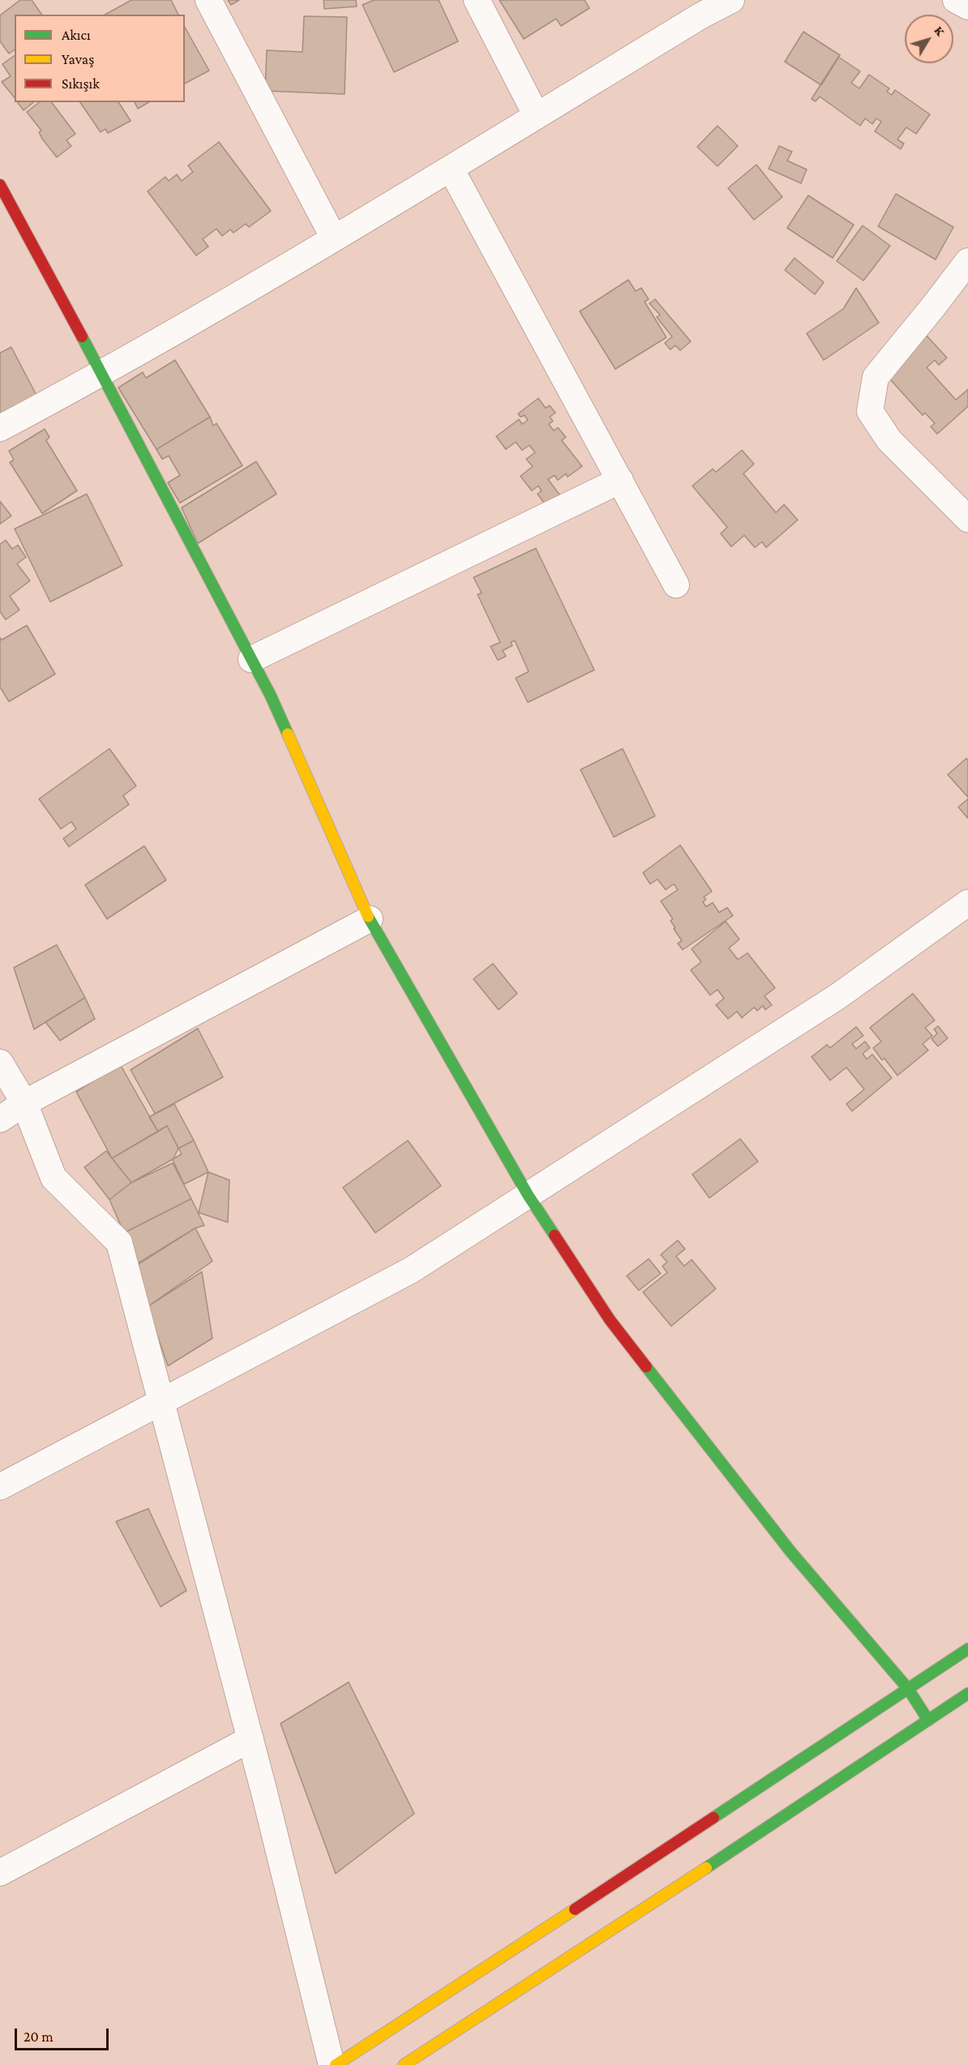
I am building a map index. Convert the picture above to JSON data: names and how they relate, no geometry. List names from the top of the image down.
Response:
{
  "legend": ["Akıcı", "Yavaş", "Sıkışık"],
  "scale_bar": "20 m",
  "north": "top right"
}
